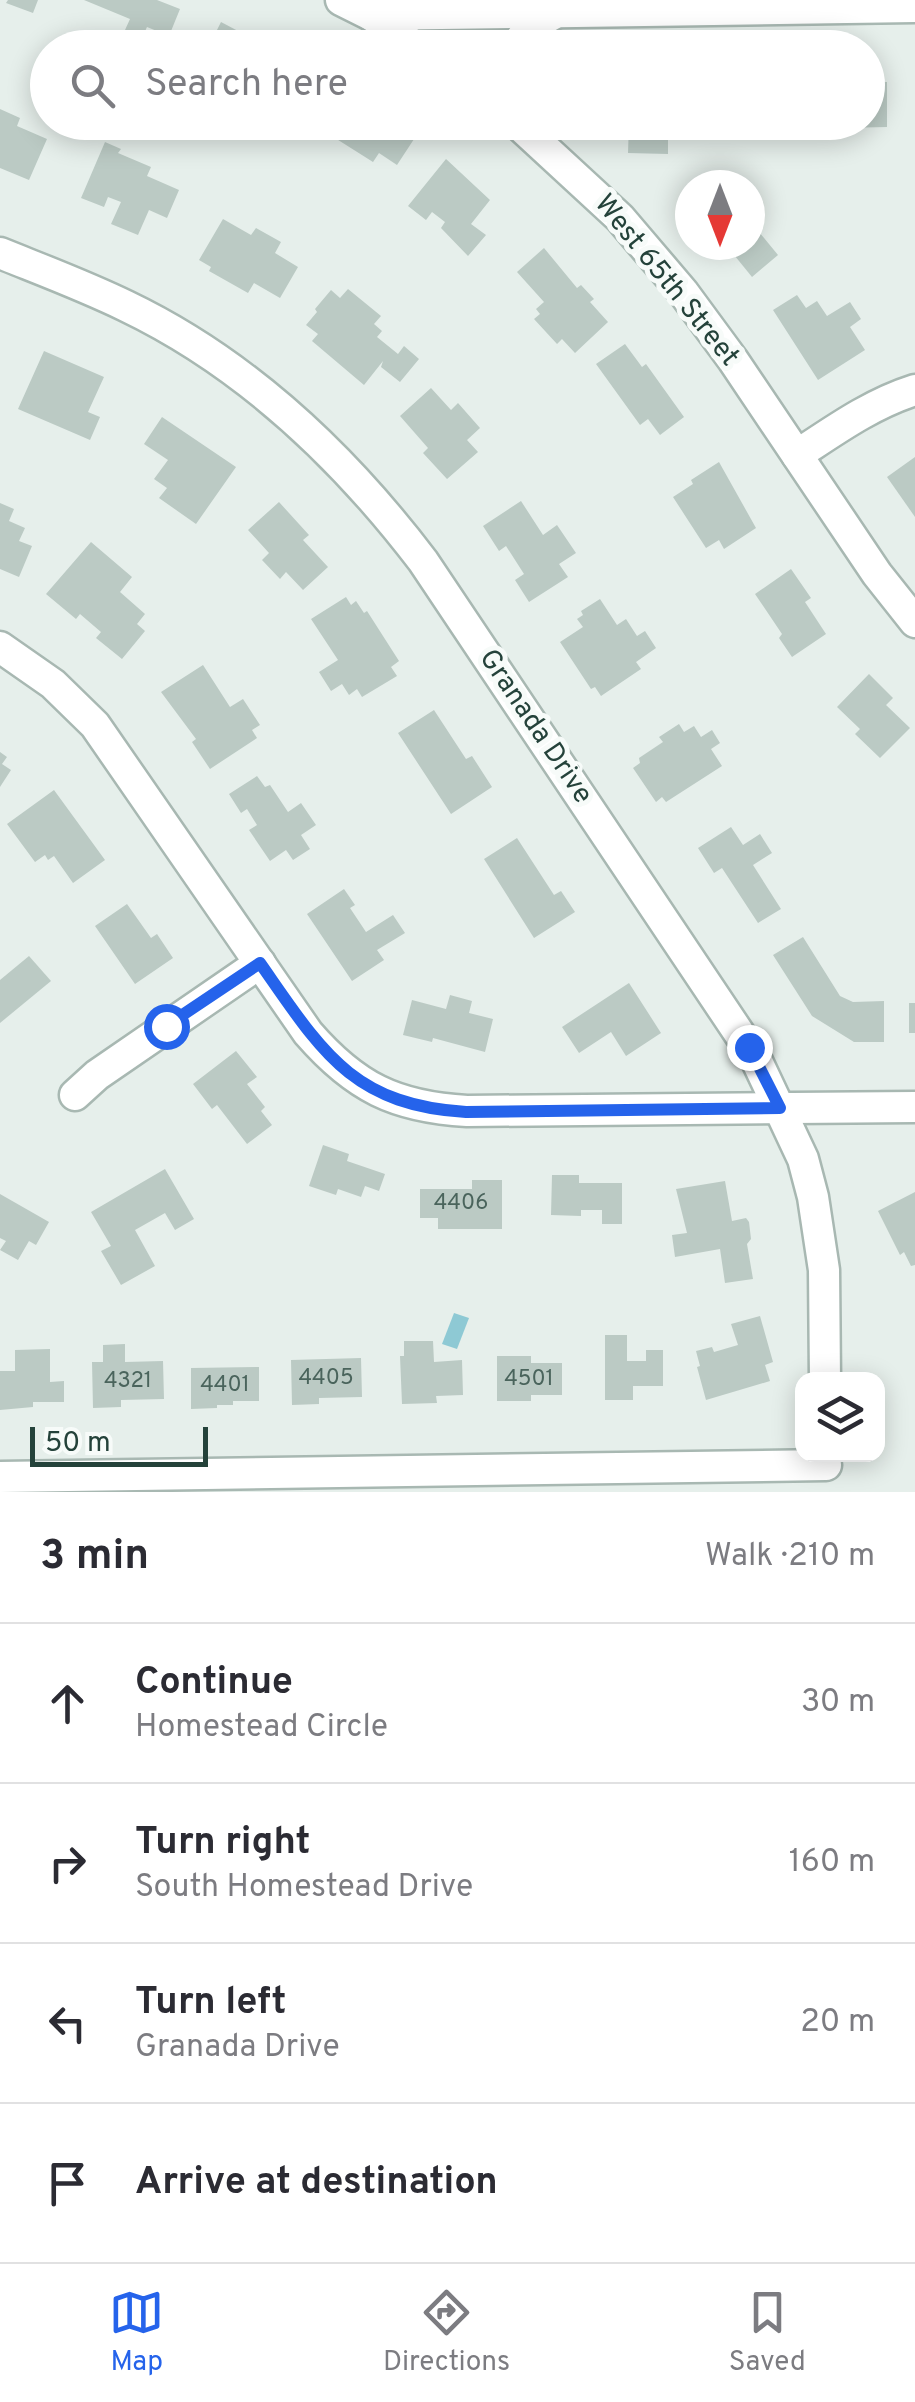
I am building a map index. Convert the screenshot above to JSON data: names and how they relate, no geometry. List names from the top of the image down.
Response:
{
  "streets": {
    "street": ["West 65th Street", "Granada Drive"]
  },
  "house_numbers": [
    "4406",
    "4405",
    "4501",
    "4321",
    "4401"
  ],
  "scale_bar": "50 m",
  "north": "bottom",
  "page": {
    "search": "Search here",
    "scale": "50 m",
    "heading": ["3 min", "Walk · 210 m"],
    "list": [
      ["Continue", "Homestead Circle", "30 m"],
      ["Turn right", "South Homestead Drive", "160 m"],
      ["Turn left", "Granada Drive", "20 m"],
      "Arrive at destination"
    ],
    "nav": ["Map", "Directions", "Saved"]
  }
}
